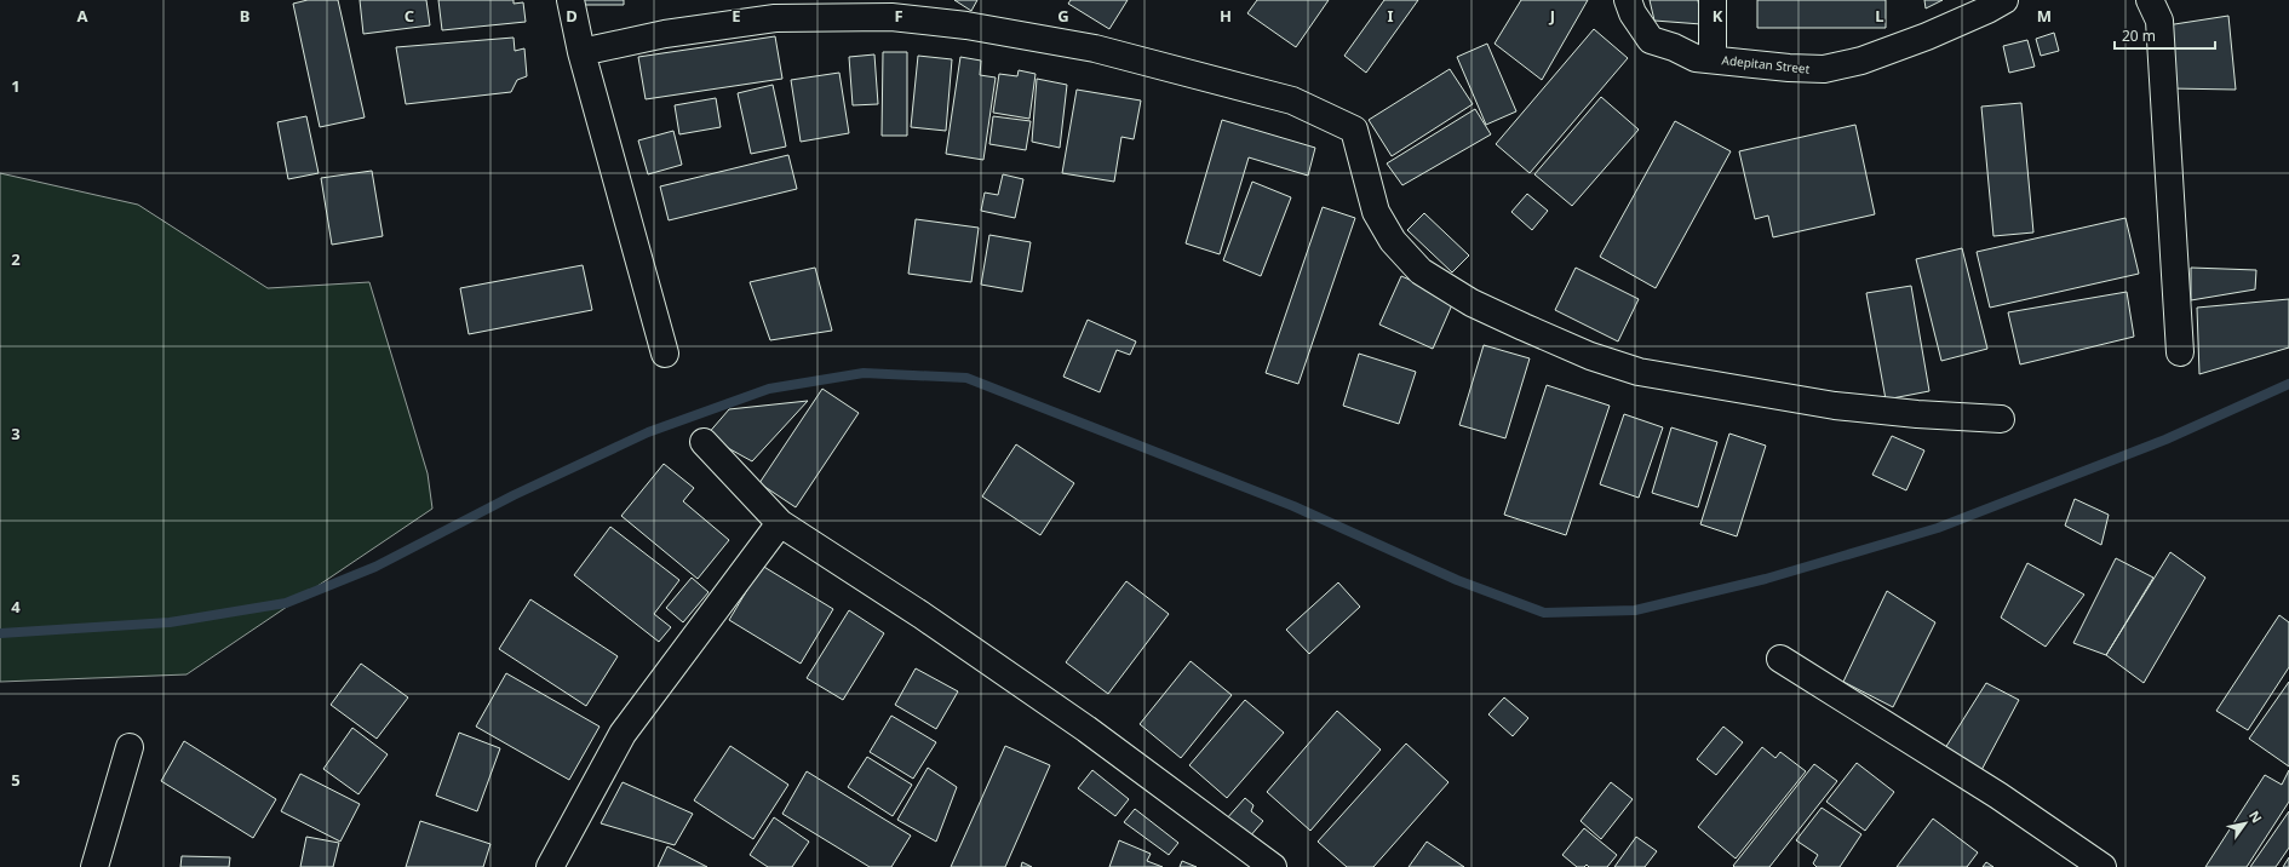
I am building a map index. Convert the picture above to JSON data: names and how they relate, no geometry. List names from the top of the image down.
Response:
{
  "streets": {
    "street": ["Adepitan Street"]
  },
  "scale_bar": "20 m",
  "north": "top right",
  "grid": {
    "columns": [
      "A",
      "B",
      "C",
      "D",
      "E",
      "F",
      "G",
      "H",
      "I",
      "J",
      "K",
      "L",
      "M"
    ],
    "rows": [
      "1",
      "2",
      "3",
      "4",
      "5"
    ]
  }
}
